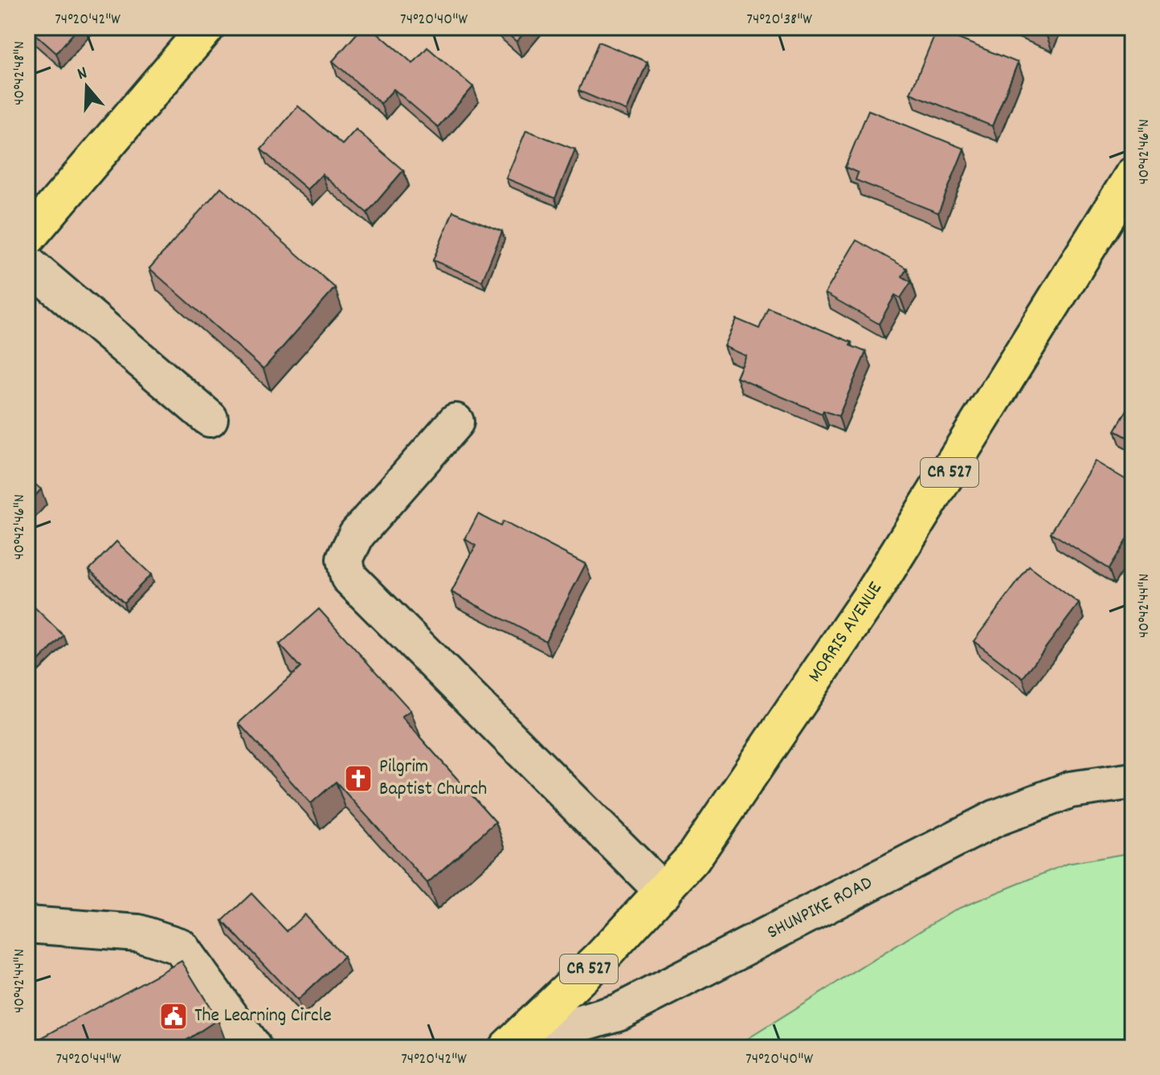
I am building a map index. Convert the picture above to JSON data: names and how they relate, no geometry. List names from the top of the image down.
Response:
{
  "streets": {
    "main road": ["CR 527", "MORRIS AVENUE"],
    "street": ["SHUNPIKE ROAD"]
  },
  "crossings": [
    ["MORRIS AVENUE", "SHUNPIKE ROAD"]
  ],
  "places": {
    "church": ["Pilgrim Baptist Church"],
    "public building": ["The Learning Circle"]
  },
  "north": "top",
  "coordinates": [
    "74°20'42\"W",
    "74°20'40\"W",
    "74°20'38\"W",
    "40°42'48\"N",
    "40°42'46\"N",
    "40°42'44\"N",
    "74°20'44\"W"
  ]
}
